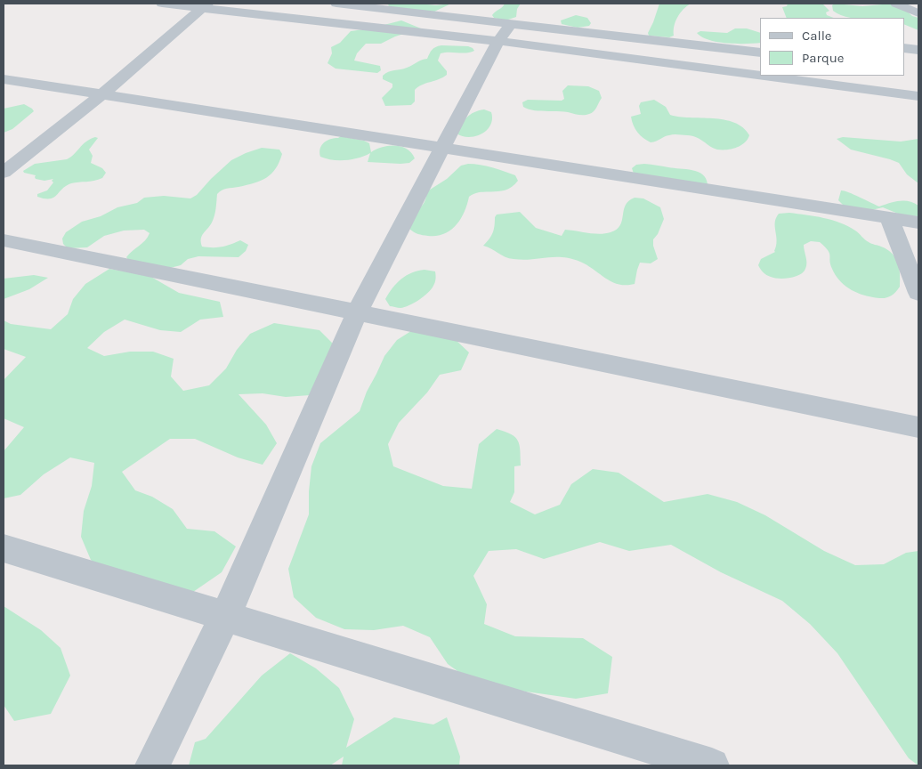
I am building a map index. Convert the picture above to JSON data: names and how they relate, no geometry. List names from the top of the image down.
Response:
{
  "legend": ["Calle", "Parque"]
}
